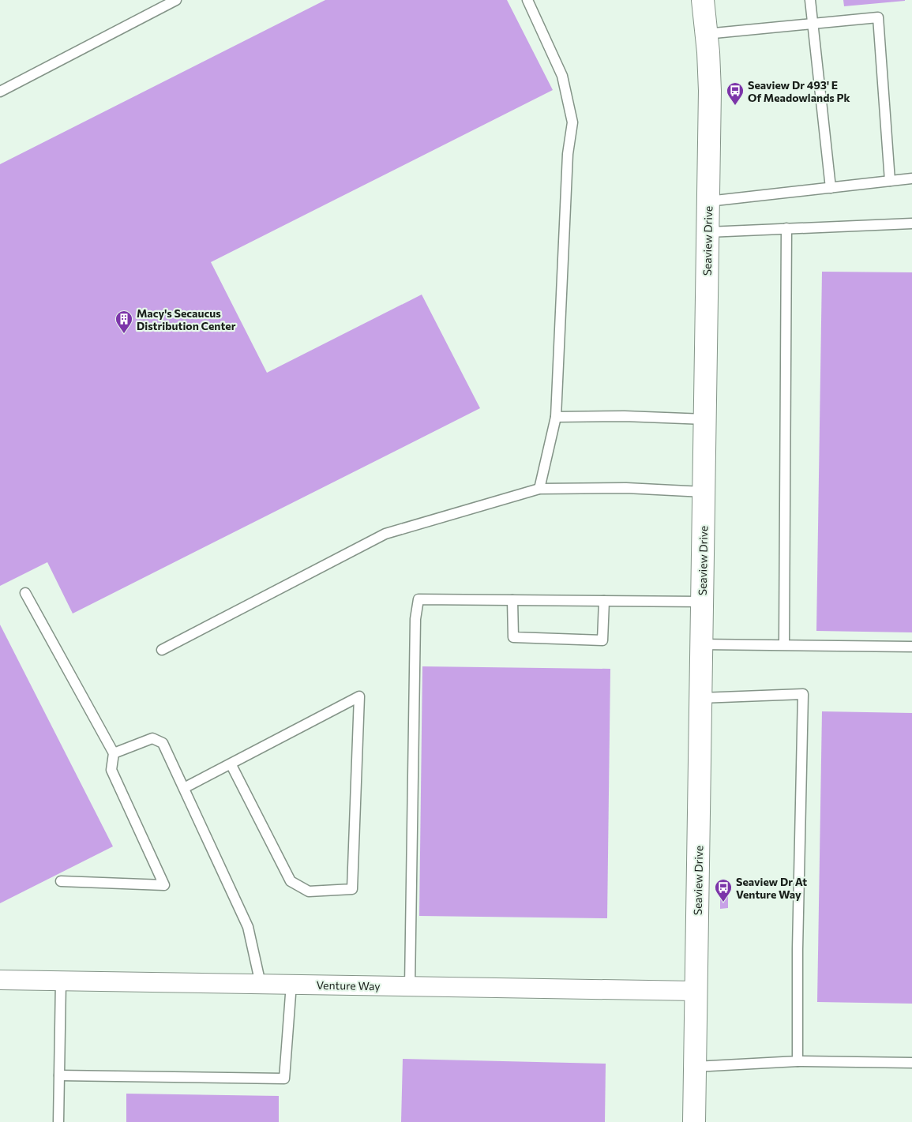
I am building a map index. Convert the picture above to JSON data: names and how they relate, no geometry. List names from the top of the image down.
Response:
{
  "streets": {
    "main road": ["Seaview Drive"],
    "street": ["Venture Way"]
  },
  "crossings": [
    ["Seaview Drive", "Venture Way"]
  ],
  "places": {
    "bus stop": ["Seaview Dr 493' E Of Meadowlands Pk", "Seaview Dr At Venture Way"],
    "building": ["Macy's Secaucus Distribution Center"]
  }
}
